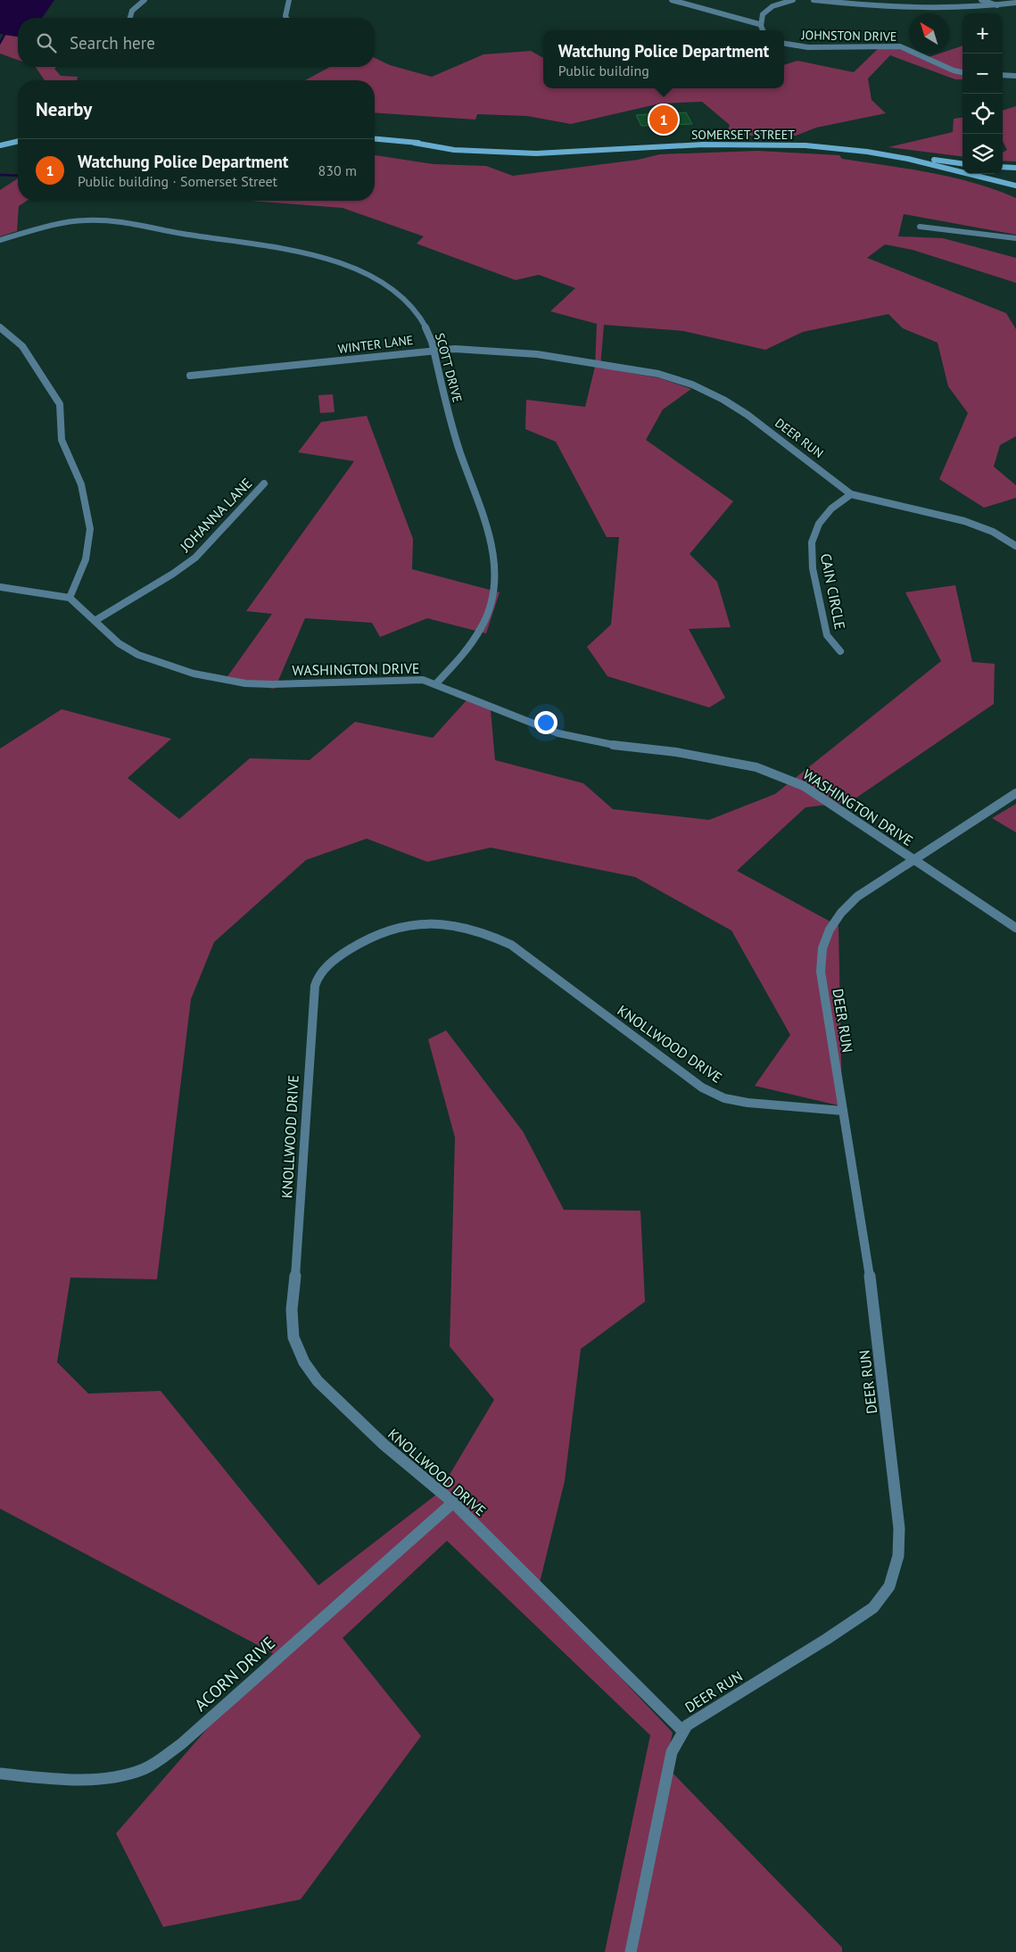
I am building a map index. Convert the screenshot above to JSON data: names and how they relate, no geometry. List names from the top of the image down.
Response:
{
  "streets": {
    "main road": ["SOMERSET STREET"],
    "street": [
      "JOHNSTON DRIVE",
      "WINTER LANE",
      "SCOTT DRIVE",
      "DEER RUN",
      "JOHANNA LANE",
      "CAIN CIRCLE",
      "WASHINGTON DRIVE",
      "KNOLLWOOD DRIVE",
      "ACORN DRIVE"
    ]
  },
  "crossings": [
    ["WINTER LANE", "SCOTT DRIVE"],
    ["WINTER LANE", "DEER RUN"],
    ["SCOTT DRIVE", "WASHINGTON DRIVE"],
    ["DEER RUN", "CAIN CIRCLE"],
    ["DEER RUN", "WASHINGTON DRIVE"],
    ["DEER RUN", "KNOLLWOOD DRIVE"],
    ["JOHANNA LANE", "WASHINGTON DRIVE"],
    ["KNOLLWOOD DRIVE", "ACORN DRIVE"]
  ],
  "north": "top left",
  "page": {
    "map_buttons": ["+", "−"],
    "search": "Search here",
    "popup": ["Watchung Police Department", "Public building"],
    "heading": "Nearby",
    "pins": "1",
    "list": [
      {
        "mark": "1",
        "name": "Watchung Police Department",
        "note": "Public building · Somerset Street",
        "value": "830 m"
      }
    ]
  }
}
